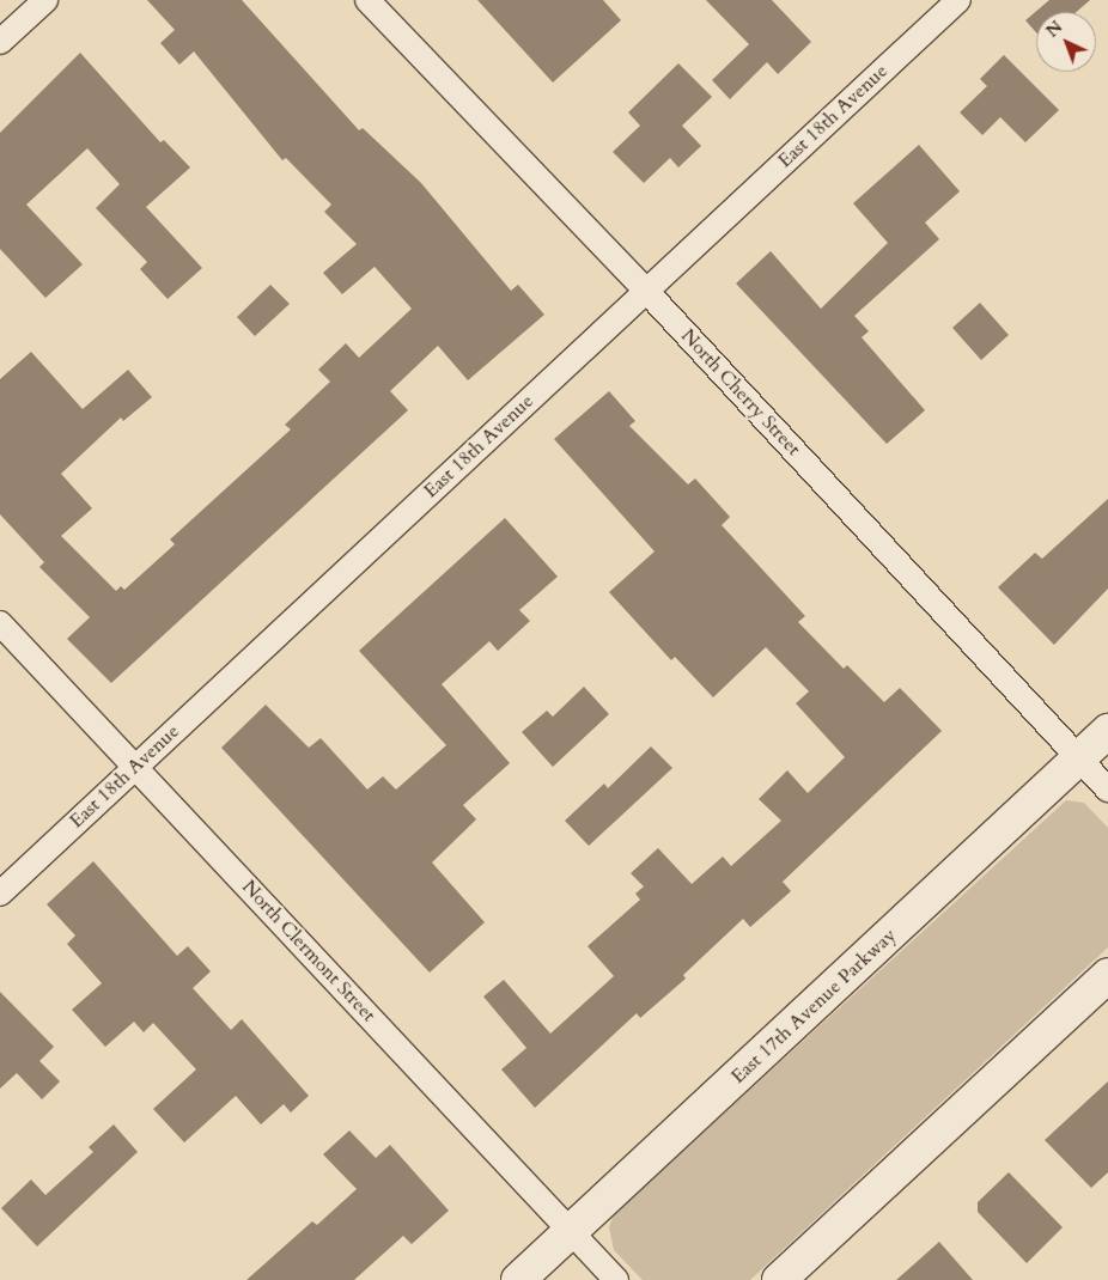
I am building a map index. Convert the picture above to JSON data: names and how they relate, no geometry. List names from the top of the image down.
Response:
{
  "streets": {
    "main road": ["East 17th Avenue Parkway"],
    "street": ["East 18th Avenue", "North Cherry Street", "North Clermont Street"]
  },
  "crossings": [
    ["East 18th Avenue", "North Cherry Street"],
    ["East 18th Avenue", "North Clermont Street"],
    ["North Cherry Street", "East 17th Avenue Parkway"],
    ["North Clermont Street", "East 17th Avenue Parkway"]
  ],
  "north": "top left"
}
